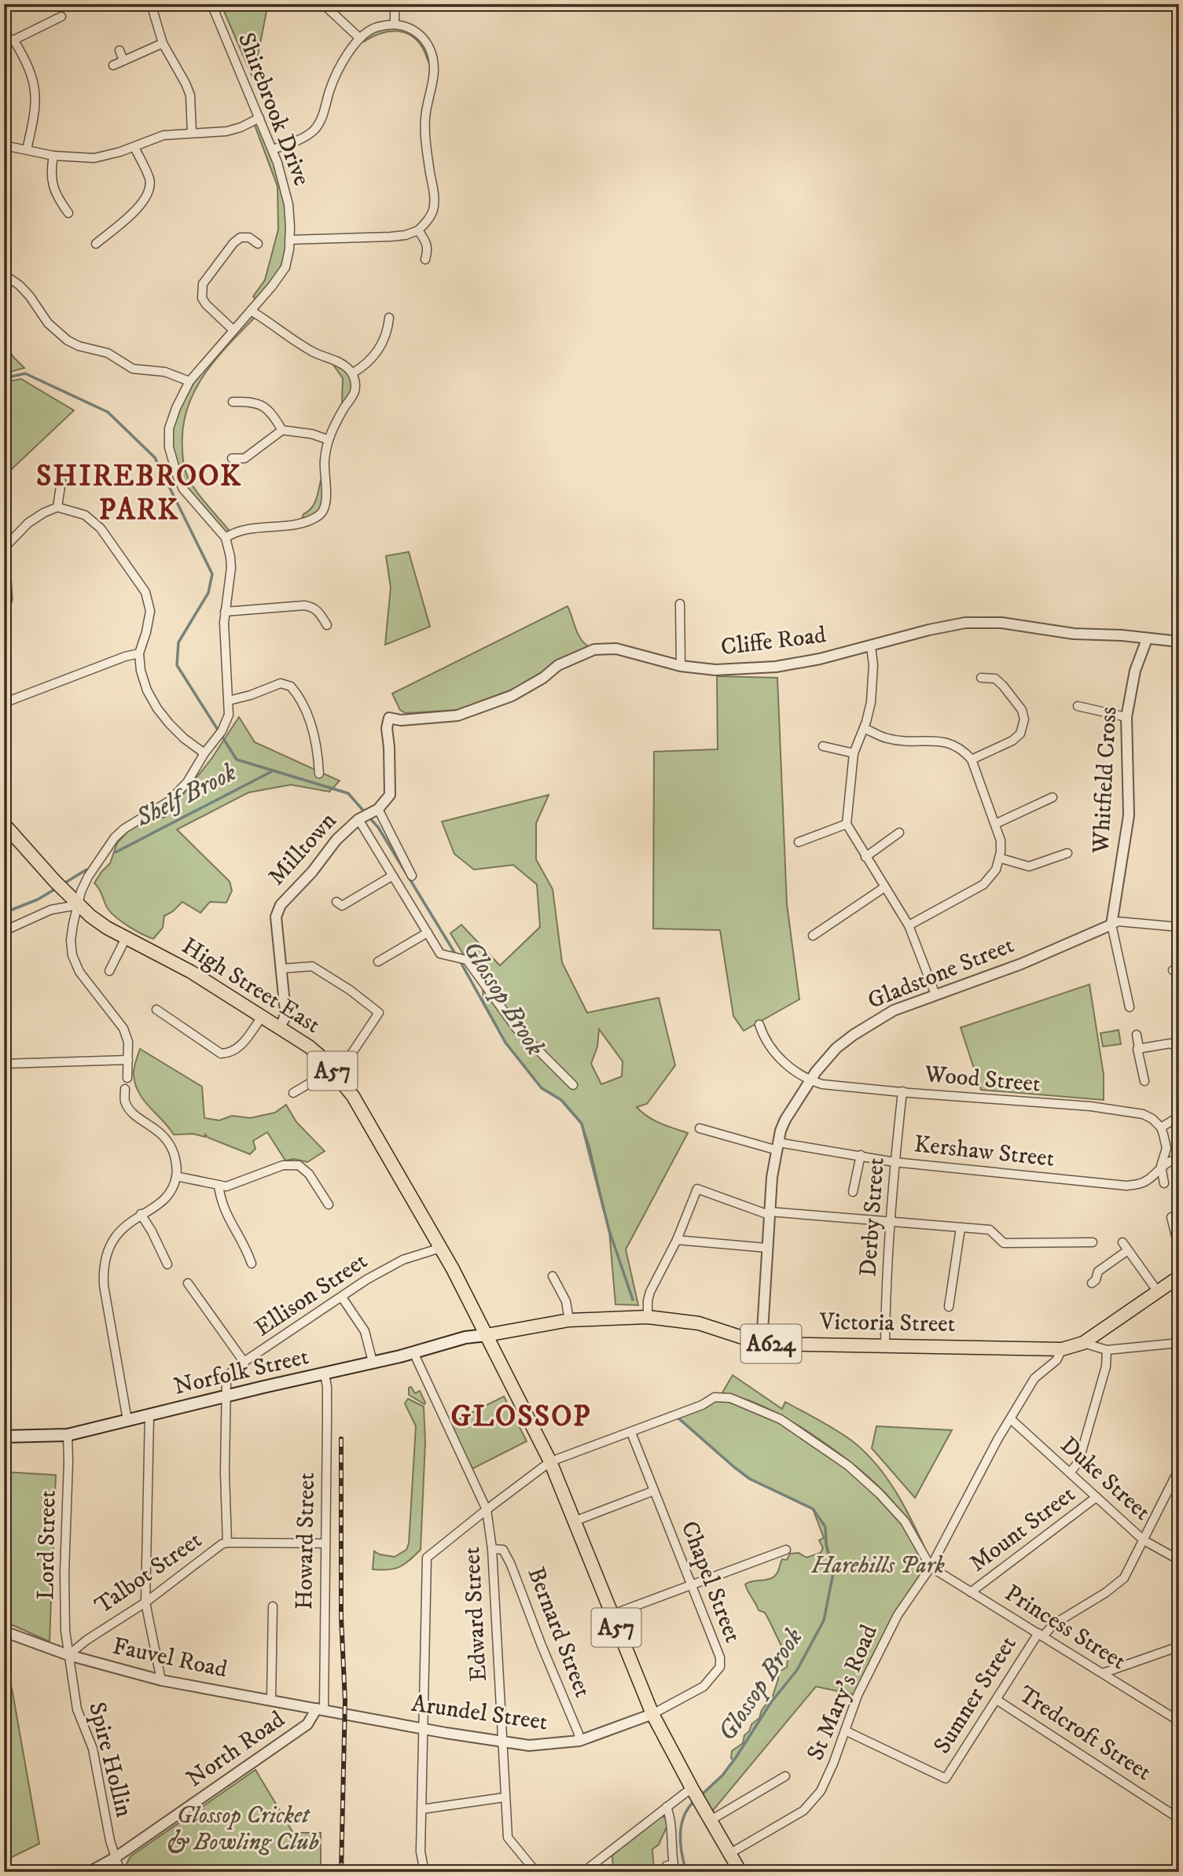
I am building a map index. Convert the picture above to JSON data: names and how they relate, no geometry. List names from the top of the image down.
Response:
{
  "streets": {
    "main road": [
      "High Street East",
      "A57",
      "Victoria Street",
      "A624",
      "Norfolk Street"
    ],
    "street": [
      "Shirebrook Drive",
      "Cliffe Road",
      "Whitfield Cross",
      "Milltown",
      "Gladstone Street",
      "Wood Street",
      "Kershaw Street",
      "Derby Street",
      "Ellison Street",
      "Duke Street",
      "Mount Street",
      "Howard Street",
      "Lord Street",
      "Talbot Street",
      "Chapel Street",
      "Edward Street",
      "Princess Street",
      "Bernard Street",
      "Fauvel Road",
      "St Mary's Road",
      "Sumner Street",
      "Arundel Street",
      "Tredcroft Street",
      "North Road",
      "Spire Hollin"
    ]
  },
  "crossings": [
    ["Cliffe Road", "Whitfield Cross"],
    ["Cliffe Road", "Milltown"],
    ["Whitfield Cross", "Gladstone Street"],
    ["Milltown", "High Street East"],
    ["Gladstone Street", "Wood Street"],
    ["Gladstone Street", "Kershaw Street"],
    ["Gladstone Street", "Victoria Street"],
    ["High Street East", "A57"],
    ["High Street East", "Ellison Street"],
    ["High Street East", "Victoria Street"],
    ["High Street East", "Norfolk Street"],
    ["A57", "Victoria Street"],
    ["A57", "Norfolk Street"],
    ["A57", "Chapel Street"],
    ["A57", "St Mary's Road"],
    ["A57", "Arundel Street"],
    ["Wood Street", "Derby Street"],
    ["Kershaw Street", "Derby Street"],
    ["Derby Street", "Victoria Street"],
    ["Ellison Street", "Norfolk Street"],
    ["Ellison Street", "Talbot Street"],
    ["Victoria Street", "A624"],
    ["Victoria Street", "Norfolk Street"],
    ["Victoria Street", "St Mary's Road"],
    ["A624", "St Mary's Road"],
    ["Norfolk Street", "Howard Street"],
    ["Norfolk Street", "Lord Street"],
    ["Norfolk Street", "Edward Street"],
    ["Duke Street", "Mount Street"],
    ["Duke Street", "St Mary's Road"],
    ["Duke Street", "Sumner Street"],
    ["Mount Street", "Princess Street"],
    ["Howard Street", "Talbot Street"],
    ["Howard Street", "Fauvel Road"],
    ["Howard Street", "Arundel Street"],
    ["Howard Street", "North Road"],
    ["Lord Street", "Talbot Street"],
    ["Lord Street", "Fauvel Road"],
    ["Lord Street", "Spire Hollin"],
    ["Talbot Street", "Fauvel Road"],
    ["Talbot Street", "Spire Hollin"],
    ["Chapel Street", "Arundel Street"],
    ["Edward Street", "Bernard Street"],
    ["Edward Street", "Arundel Street"],
    ["Princess Street", "St Mary's Road"],
    ["Princess Street", "Sumner Street"],
    ["Bernard Street", "Arundel Street"],
    ["Fauvel Road", "Arundel Street"],
    ["Fauvel Road", "North Road"],
    ["Fauvel Road", "Spire Hollin"],
    ["St Mary's Road", "Sumner Street"],
    ["Sumner Street", "Tredcroft Street"],
    ["Arundel Street", "North Road"],
    ["North Road", "Spire Hollin"]
  ],
  "districts": ["SHIREBROOK PARK", "GLOSSOP"],
  "water": ["Shelf Brook", "Glossop Brook"],
  "parks": ["Harehills Park", "Glossop Cricket & Bowling Club"]
}
